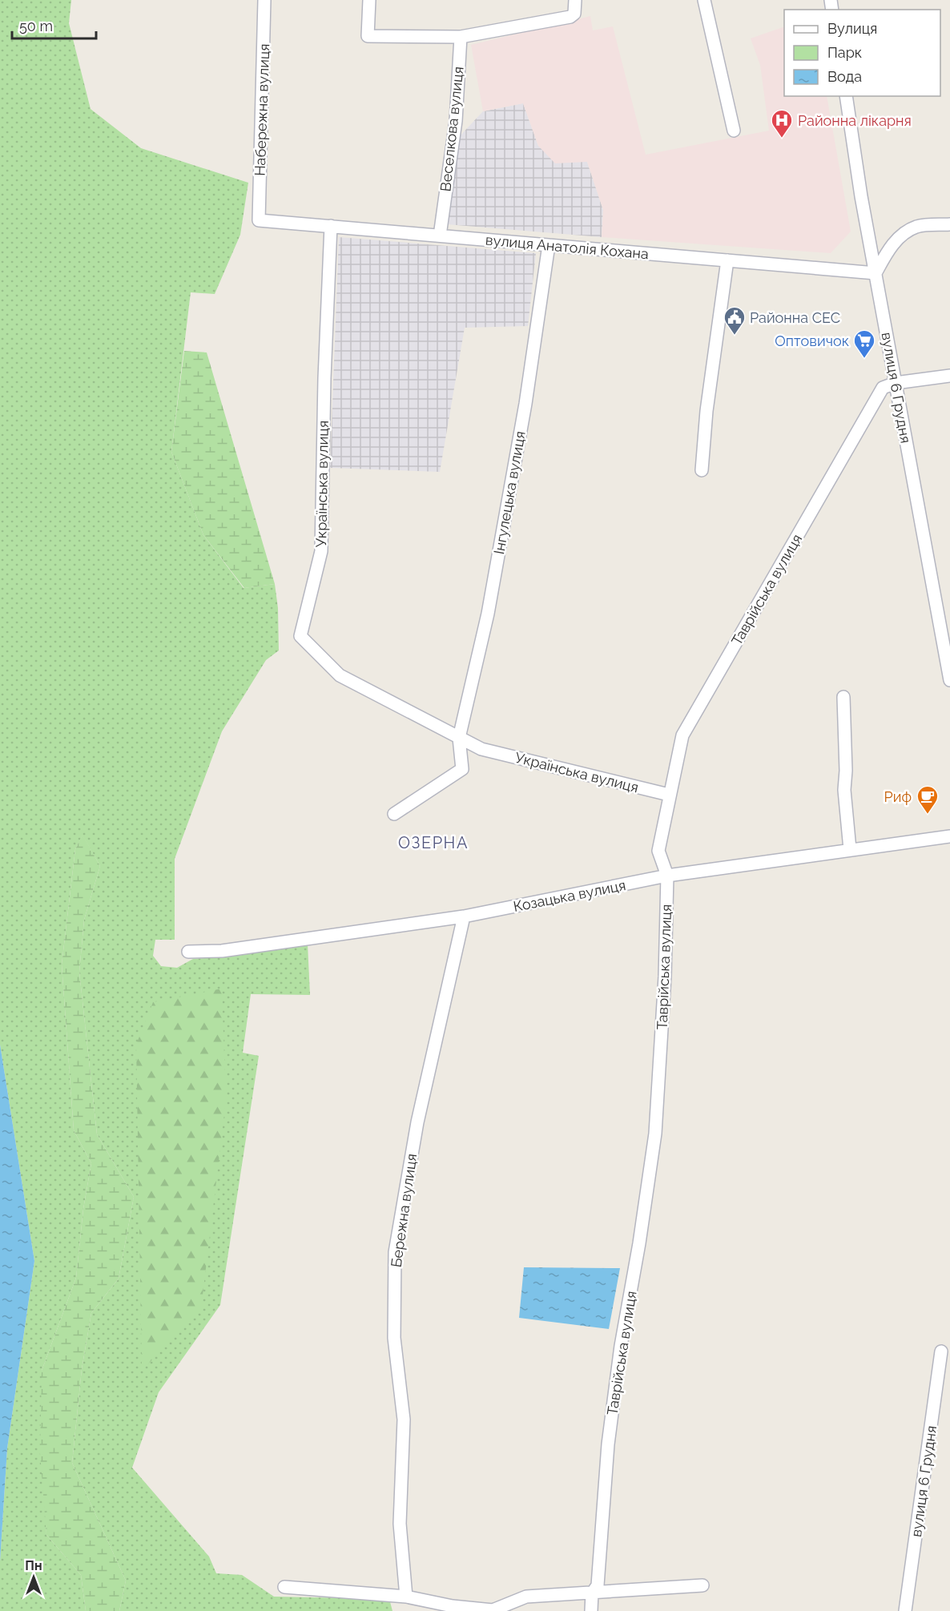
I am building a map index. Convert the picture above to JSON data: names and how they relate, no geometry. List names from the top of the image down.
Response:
{
  "streets": {
    "street": [
      "Набережна вулиця",
      "Веселкова вулиця",
      "вулиця Анатолія Кохана",
      "вулиця 6 Грудня",
      "Українська вулиця",
      "Інгулецька вулиця",
      "Таврійська вулиця",
      "Козацька вулиця",
      "Бережна вулиця"
    ]
  },
  "crossings": [
    ["Набережна вулиця", "вулиця Анатолія Кохана"],
    ["Веселкова вулиця", "вулиця Анатолія Кохана"],
    ["вулиця Анатолія Кохана", "вулиця 6 Грудня"],
    ["вулиця Анатолія Кохана", "Українська вулиця"],
    ["вулиця Анатолія Кохана", "Інгулецька вулиця"],
    ["вулиця 6 Грудня", "Таврійська вулиця"],
    ["Українська вулиця", "Інгулецька вулиця"],
    ["Українська вулиця", "Таврійська вулиця"],
    ["Таврійська вулиця", "Козацька вулиця"],
    ["Козацька вулиця", "Бережна вулиця"]
  ],
  "districts": ["ОЗЕРНА"],
  "places": {
    "hospital": ["Районна лікарня"],
    "public building": ["Районна СЕС"],
    "supermarket": ["Оптовичок"],
    "cafe": ["Риф"]
  },
  "legend": ["Вулиця", "Парк", "Вода"],
  "scale_bar": "50 m",
  "north": "top"
}
